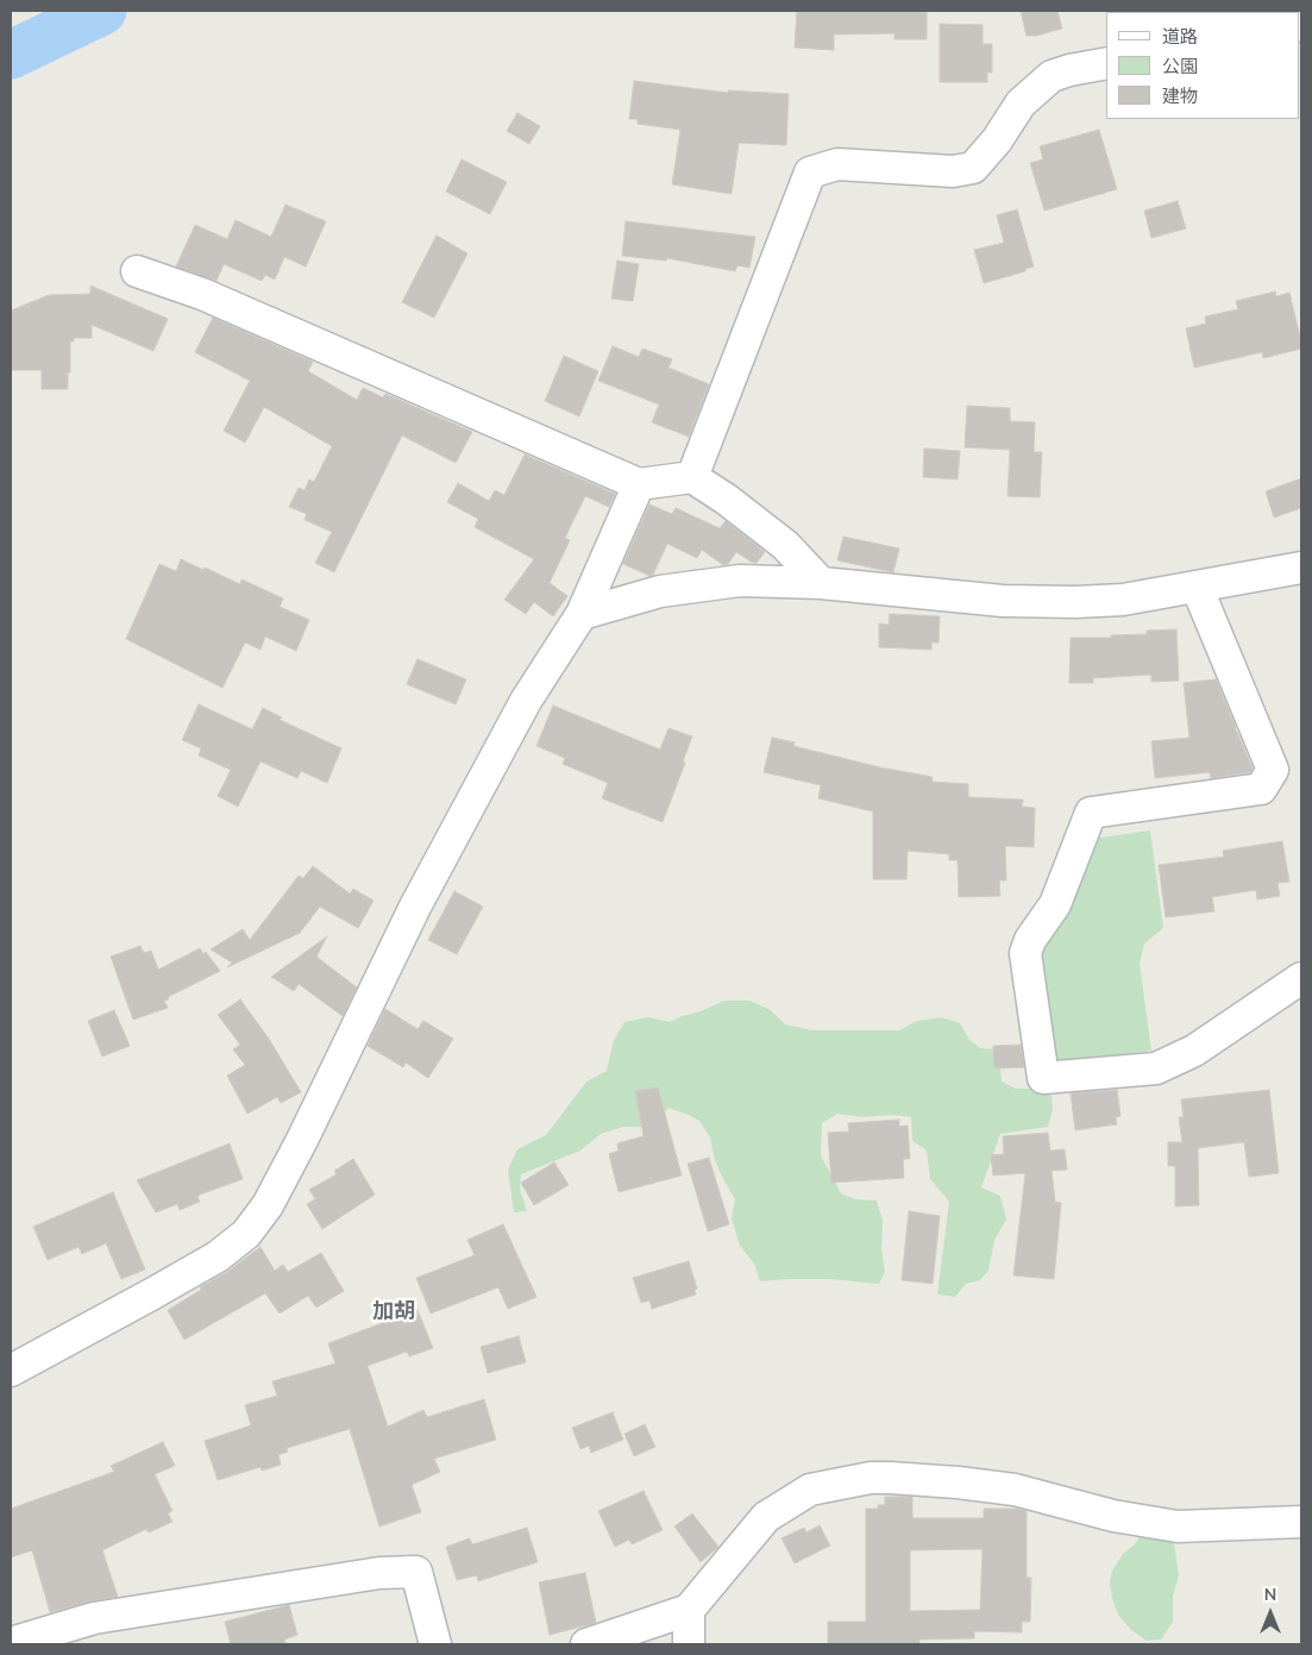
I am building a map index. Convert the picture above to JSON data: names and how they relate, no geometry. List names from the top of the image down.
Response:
{
  "districts": ["加胡"],
  "legend": ["道路", "公園", "建物"],
  "north": "top"
}
